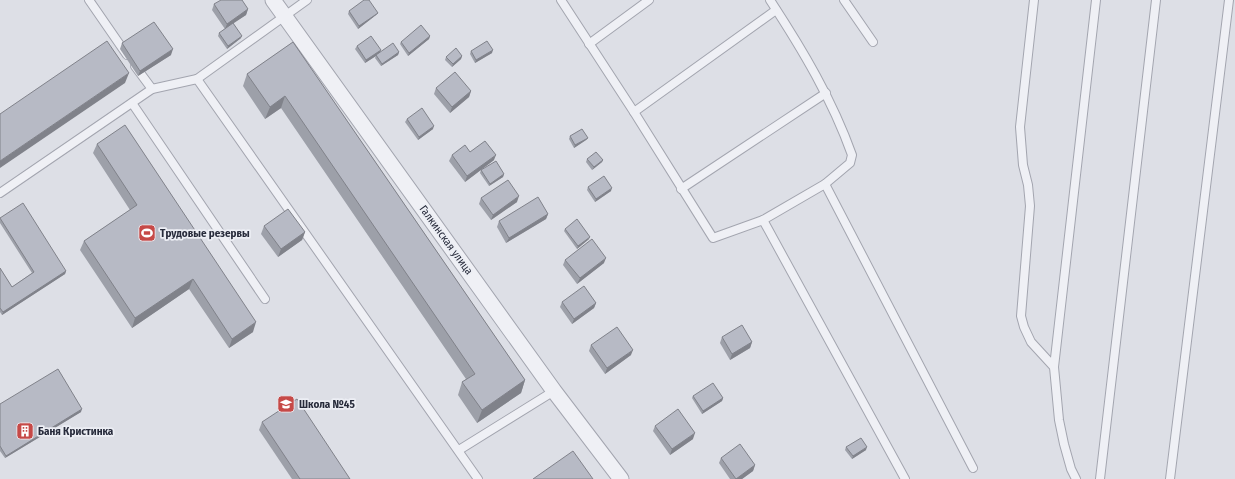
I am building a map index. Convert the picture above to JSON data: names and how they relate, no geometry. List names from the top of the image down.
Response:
{
  "streets": {
    "street": ["Галкинская улица"]
  },
  "places": {
    "sports": ["Трудовые резервы"],
    "school or university": ["Школа №45"],
    "building": ["Баня Кристинка"]
  }
}
